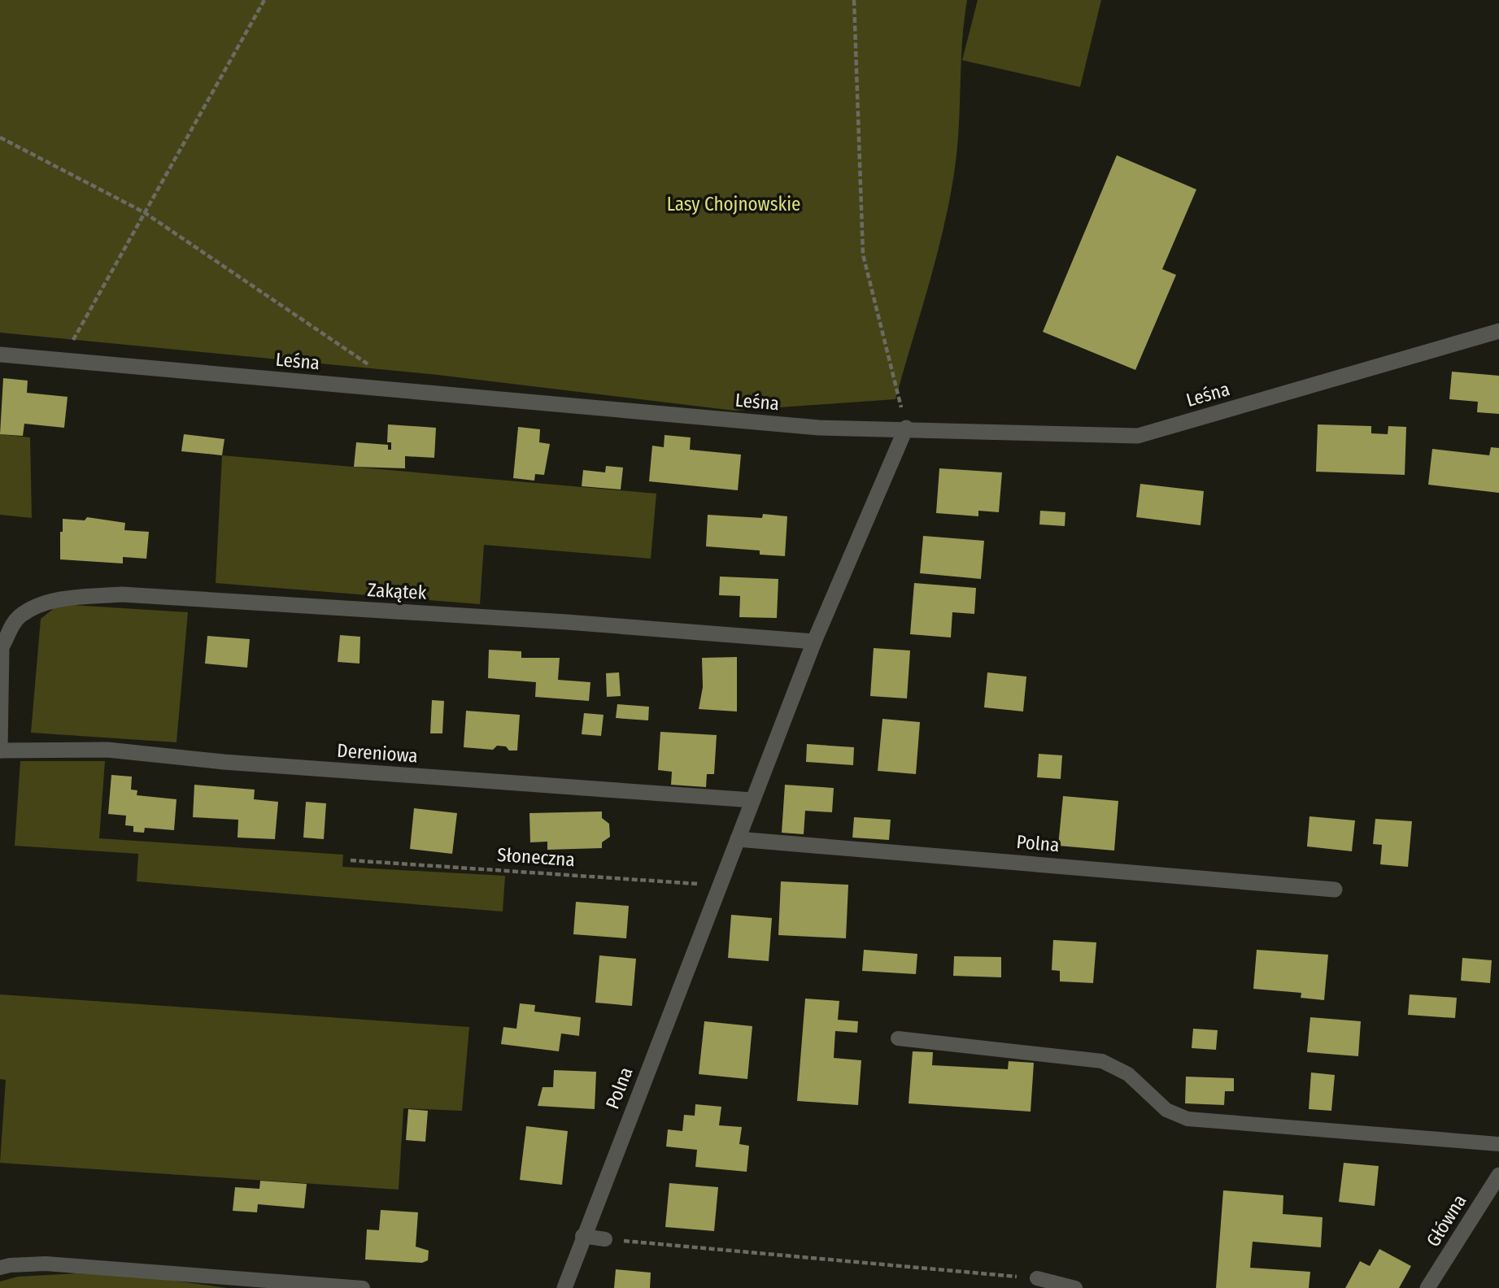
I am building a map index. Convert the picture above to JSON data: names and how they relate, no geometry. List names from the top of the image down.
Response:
{
  "streets": {
    "street": [
      "Leśna",
      "Zakątek",
      "Dereniowa",
      "Polna",
      "Główna"
    ],
    "path": ["Słoneczna"]
  },
  "crossings": [
    ["Leśna", "Polna"],
    ["Zakątek", "Polna"],
    ["Dereniowa", "Polna"],
    ["Polna", "Słoneczna"]
  ],
  "parks": ["Lasy Chojnowskie"]
}
